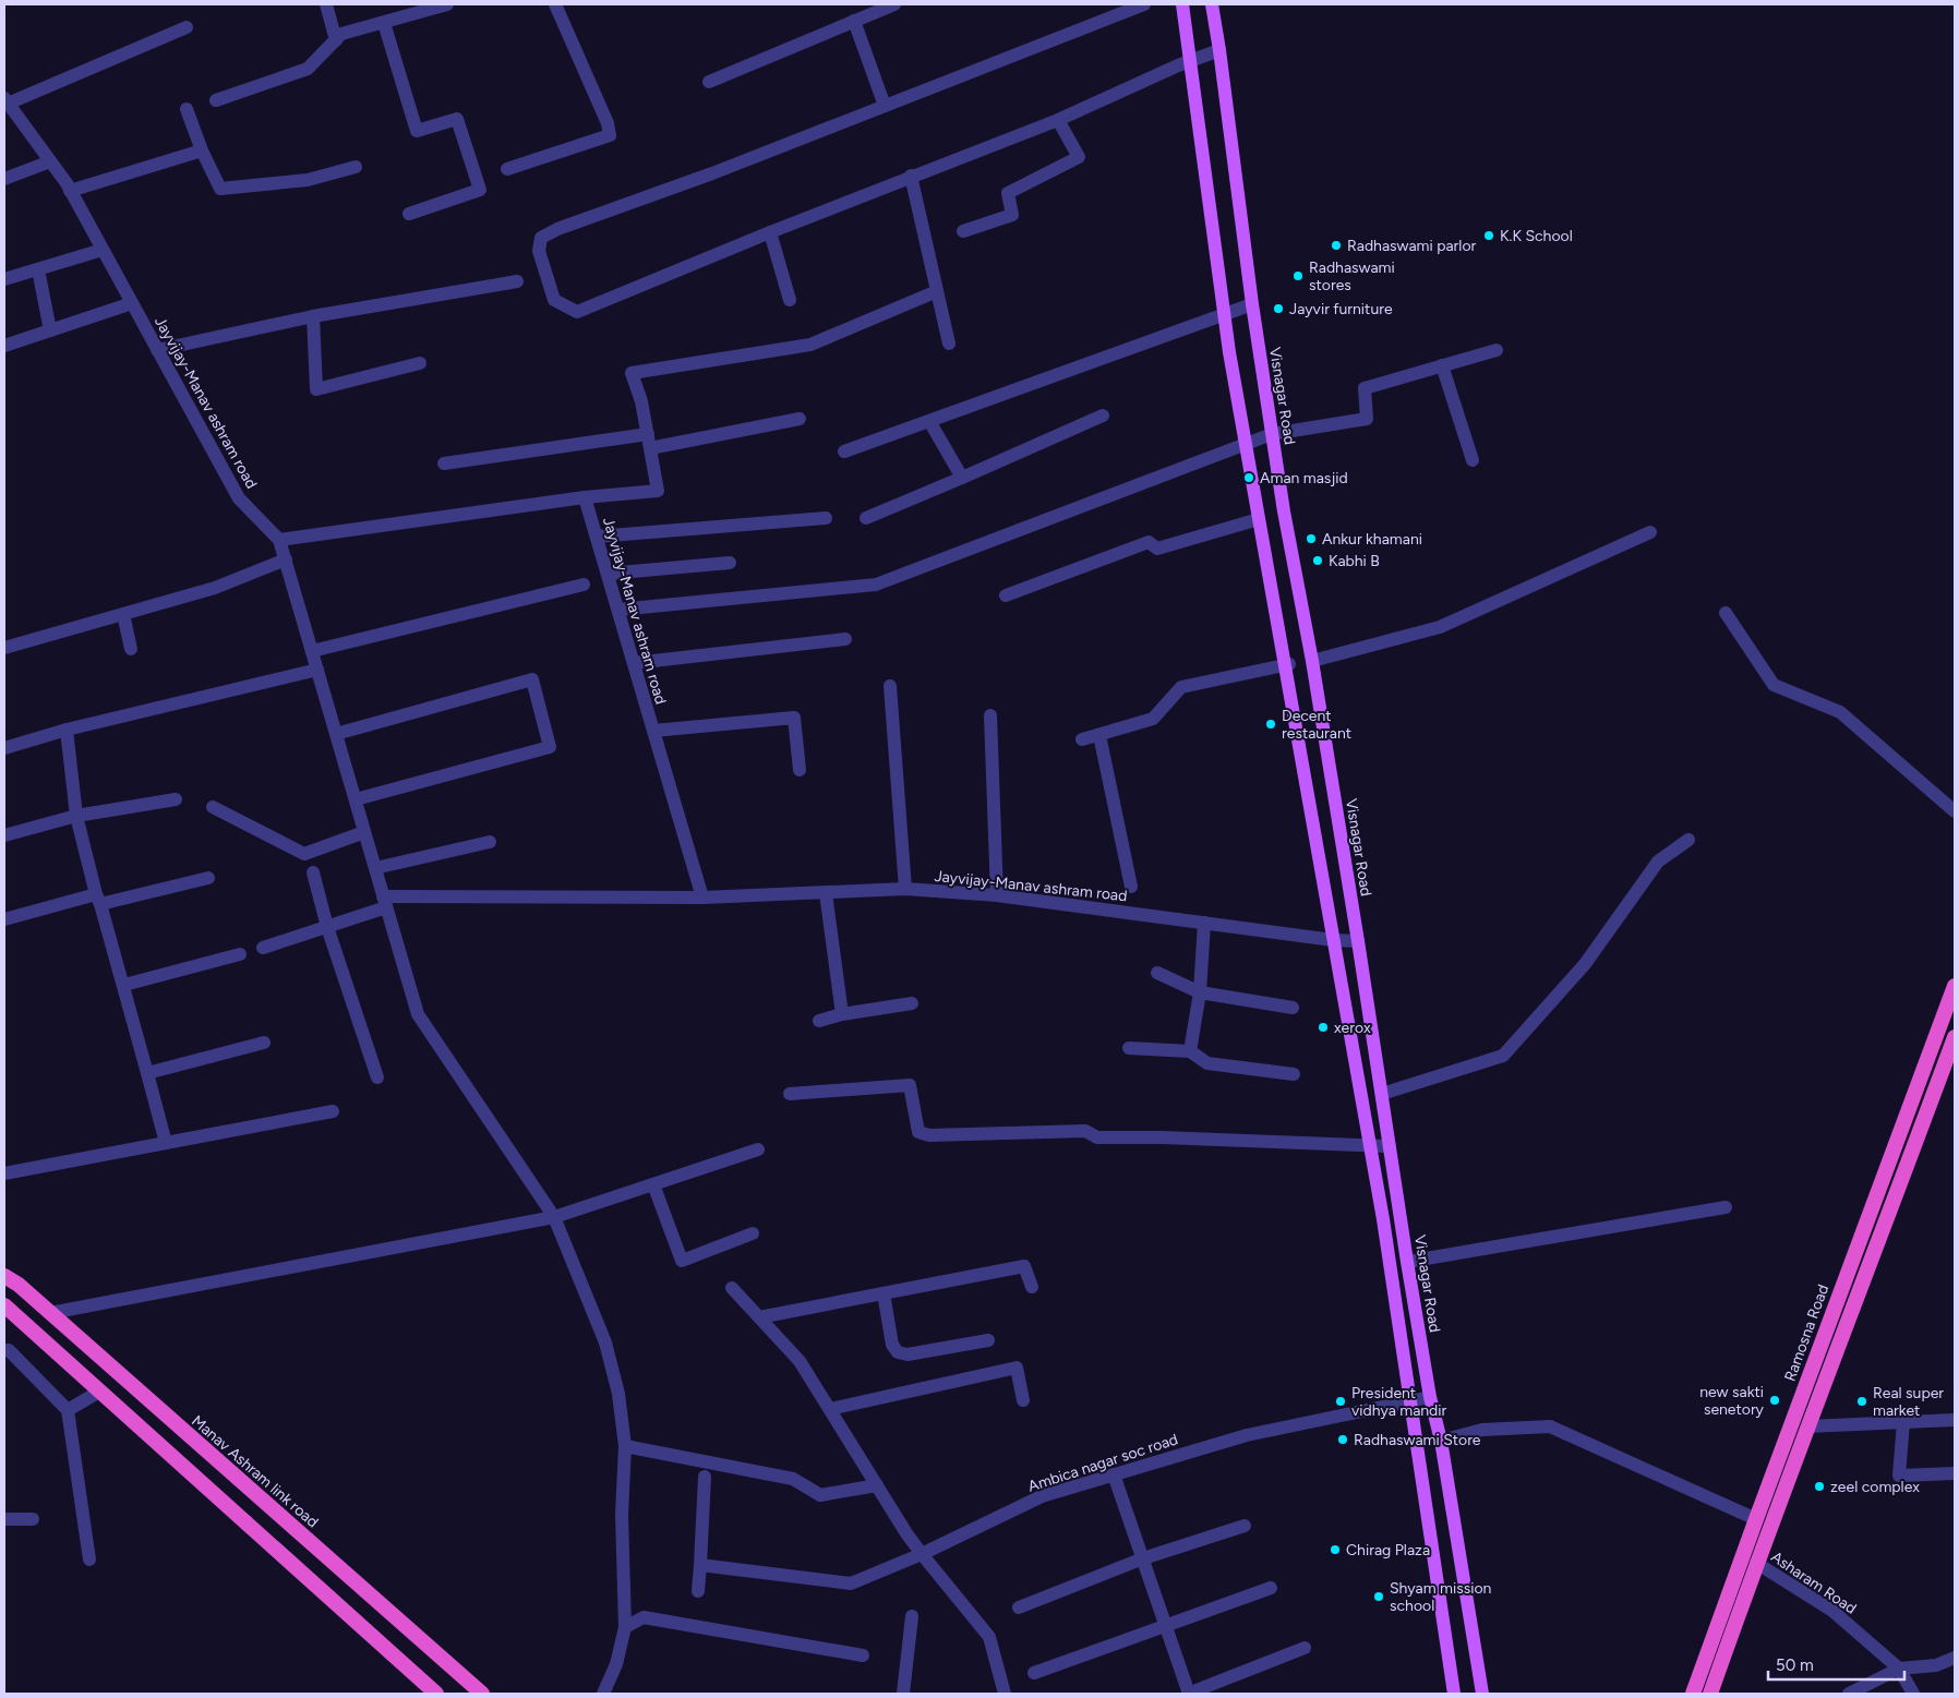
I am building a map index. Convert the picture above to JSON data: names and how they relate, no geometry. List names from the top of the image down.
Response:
{
  "streets": {
    "highway": ["Ramosna Road", "Manav Ashram link road"],
    "main road": ["Visnagar Road"],
    "street": ["Jayvijay-Manav ashram road", "Ambica nagar soc road", "Asharam Road"]
  },
  "crossings": [
    ["Visnagar Road", "Jayvijay-Manav ashram road"],
    ["Visnagar Road", "Ambica nagar soc road"]
  ],
  "places": [
    "K.K School",
    "Radhaswami parlor",
    "Radhaswami stores",
    "Jayvir furniture",
    "Aman masjid",
    "Ankur khamani",
    "Kabhi B",
    "Decent restaurant",
    "xerox",
    "new sakti senetory",
    "President vidhya mandir",
    "Real super market",
    "Radhaswami Store",
    "zeel complex",
    "Chirag Plaza",
    "Shyam mission school"
  ],
  "scale_bar": "50 m"
}
